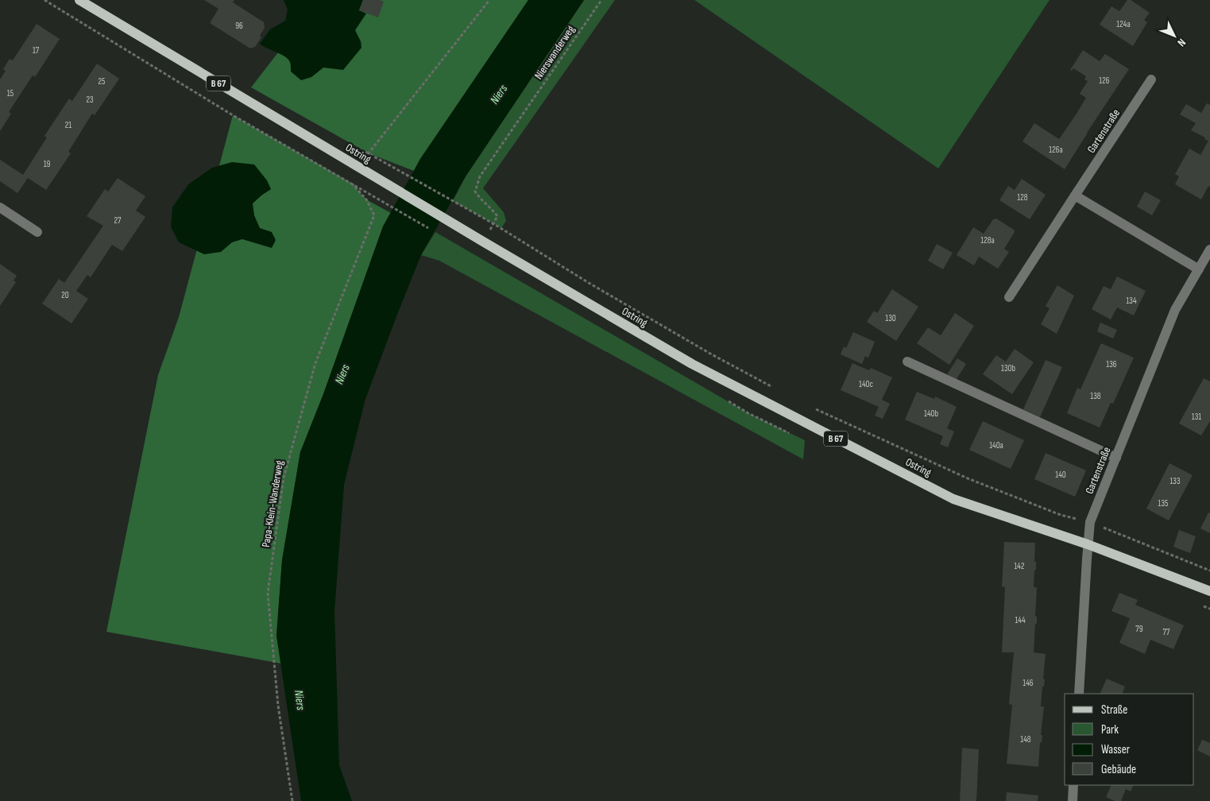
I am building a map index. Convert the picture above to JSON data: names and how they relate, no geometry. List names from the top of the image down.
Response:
{
  "streets": {
    "main road": ["B 67", "Ostring"],
    "street": ["Gartenstraße"],
    "path": ["Nierswanderweg", "Papa-Klein-Wanderweg"]
  },
  "crossings": [
    ["Gartenstraße", "Ostring"]
  ],
  "water": ["Niers"],
  "house_numbers": [
    "124a",
    "96",
    "17",
    "126",
    "25",
    "15",
    "23",
    "21",
    "126a",
    "19",
    "128",
    "27",
    "128a",
    "20",
    "134",
    "130",
    "136",
    "130b",
    "140c",
    "138",
    "140b",
    "131",
    "140a",
    "140",
    "133",
    "135",
    "142",
    "144",
    "79",
    "77",
    "146",
    "148"
  ],
  "legend": [
    "Straße",
    "Park",
    "Wasser",
    "Gebäude"
  ],
  "north": "bottom right"
}
